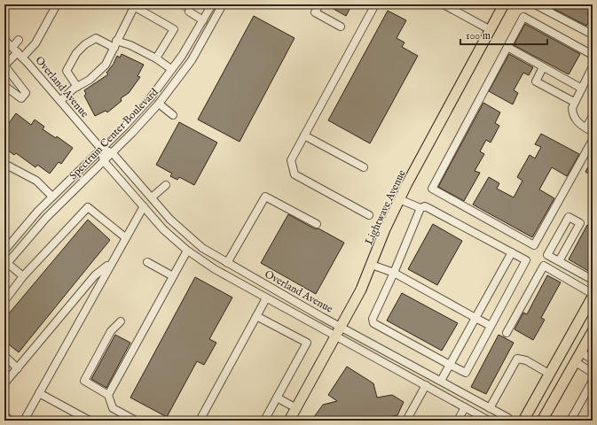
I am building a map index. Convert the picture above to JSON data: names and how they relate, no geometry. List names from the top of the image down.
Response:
{
  "streets": {
    "main road": ["Lightwave Avenue"],
    "street": ["Overland Avenue", "Spectrum Center Boulevard"]
  },
  "crossings": [
    ["Overland Avenue", "Spectrum Center Boulevard"],
    ["Overland Avenue", "Lightwave Avenue"]
  ],
  "scale_bar": "100 m"
}
